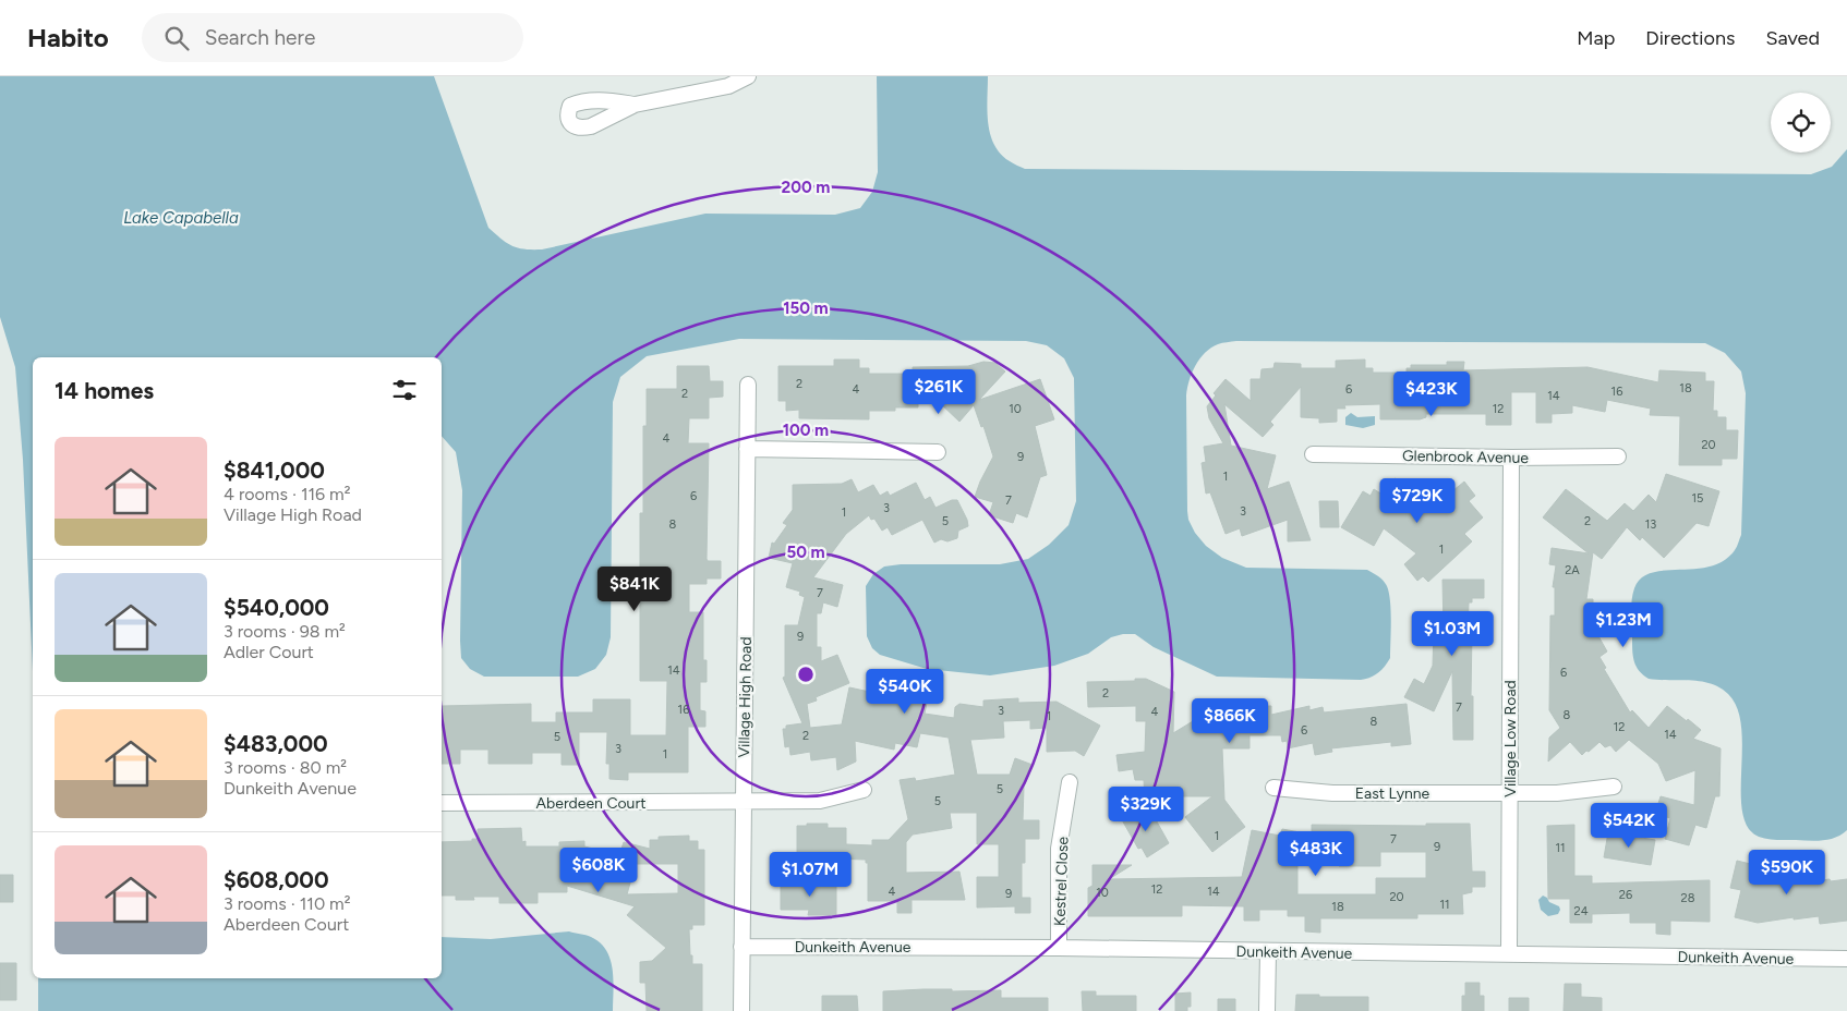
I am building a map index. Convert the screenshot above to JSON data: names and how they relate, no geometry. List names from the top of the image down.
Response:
{
  "streets": {
    "street": [
      "Glenbrook Avenue",
      "Village High Road",
      "Village Low Road",
      "East Lynne",
      "Aberdeen Court",
      "Kestrel Close",
      "Dunkeith Avenue"
    ]
  },
  "crossings": [
    ["Glenbrook Avenue", "Village Low Road"],
    ["Village High Road", "Aberdeen Court"],
    ["Village High Road", "Dunkeith Avenue"],
    ["Village Low Road", "East Lynne"],
    ["Village Low Road", "Dunkeith Avenue"],
    ["Kestrel Close", "Dunkeith Avenue"]
  ],
  "water": ["Lake Capabella"],
  "house_numbers": [
    "2",
    "18",
    "4",
    "6",
    "16",
    "2",
    "14",
    "10",
    "12",
    "4",
    "20",
    "9",
    "1",
    "6",
    "15",
    "7",
    "3",
    "3",
    "1",
    "5",
    "2",
    "8",
    "13",
    "1",
    "2A",
    "7",
    "9",
    "14",
    "6",
    "2",
    "7",
    "16",
    "3",
    "4",
    "8",
    "1",
    "8",
    "12",
    "6",
    "14",
    "2",
    "5",
    "3",
    "1",
    "5",
    "5",
    "1",
    "7",
    "9",
    "11",
    "12",
    "4",
    "14",
    "10",
    "9",
    "26",
    "20",
    "28",
    "11",
    "18",
    "24"
  ],
  "page": {
    "header": "Habito",
    "search": "Search here",
    "nav": ["Map", "Directions", "Saved"],
    "heading": "14 homes",
    "price": [
      "$261K",
      "$423K",
      "$729K",
      "$841K",
      "$1.23M",
      "$1.03M",
      "$540K",
      "$866K",
      "$329K",
      "$542K",
      "$483K",
      "$608K",
      "$590K",
      "$1.07M"
    ],
    "list": [
      {
        "name": "$841,000",
        "note": "4 rooms · 116 m² · Village High Road"
      },
      {
        "name": "$540,000",
        "note": "3 rooms · 98 m² · Adler Court"
      },
      {
        "name": "$483,000",
        "note": "3 rooms · 80 m² · Dunkeith Avenue"
      },
      {
        "name": "$608,000",
        "note": "3 rooms · 110 m² · Aberdeen Court"
      }
    ]
  },
  "rings": [
    "200 m",
    "150 m",
    "100 m",
    "50 m"
  ]
}
